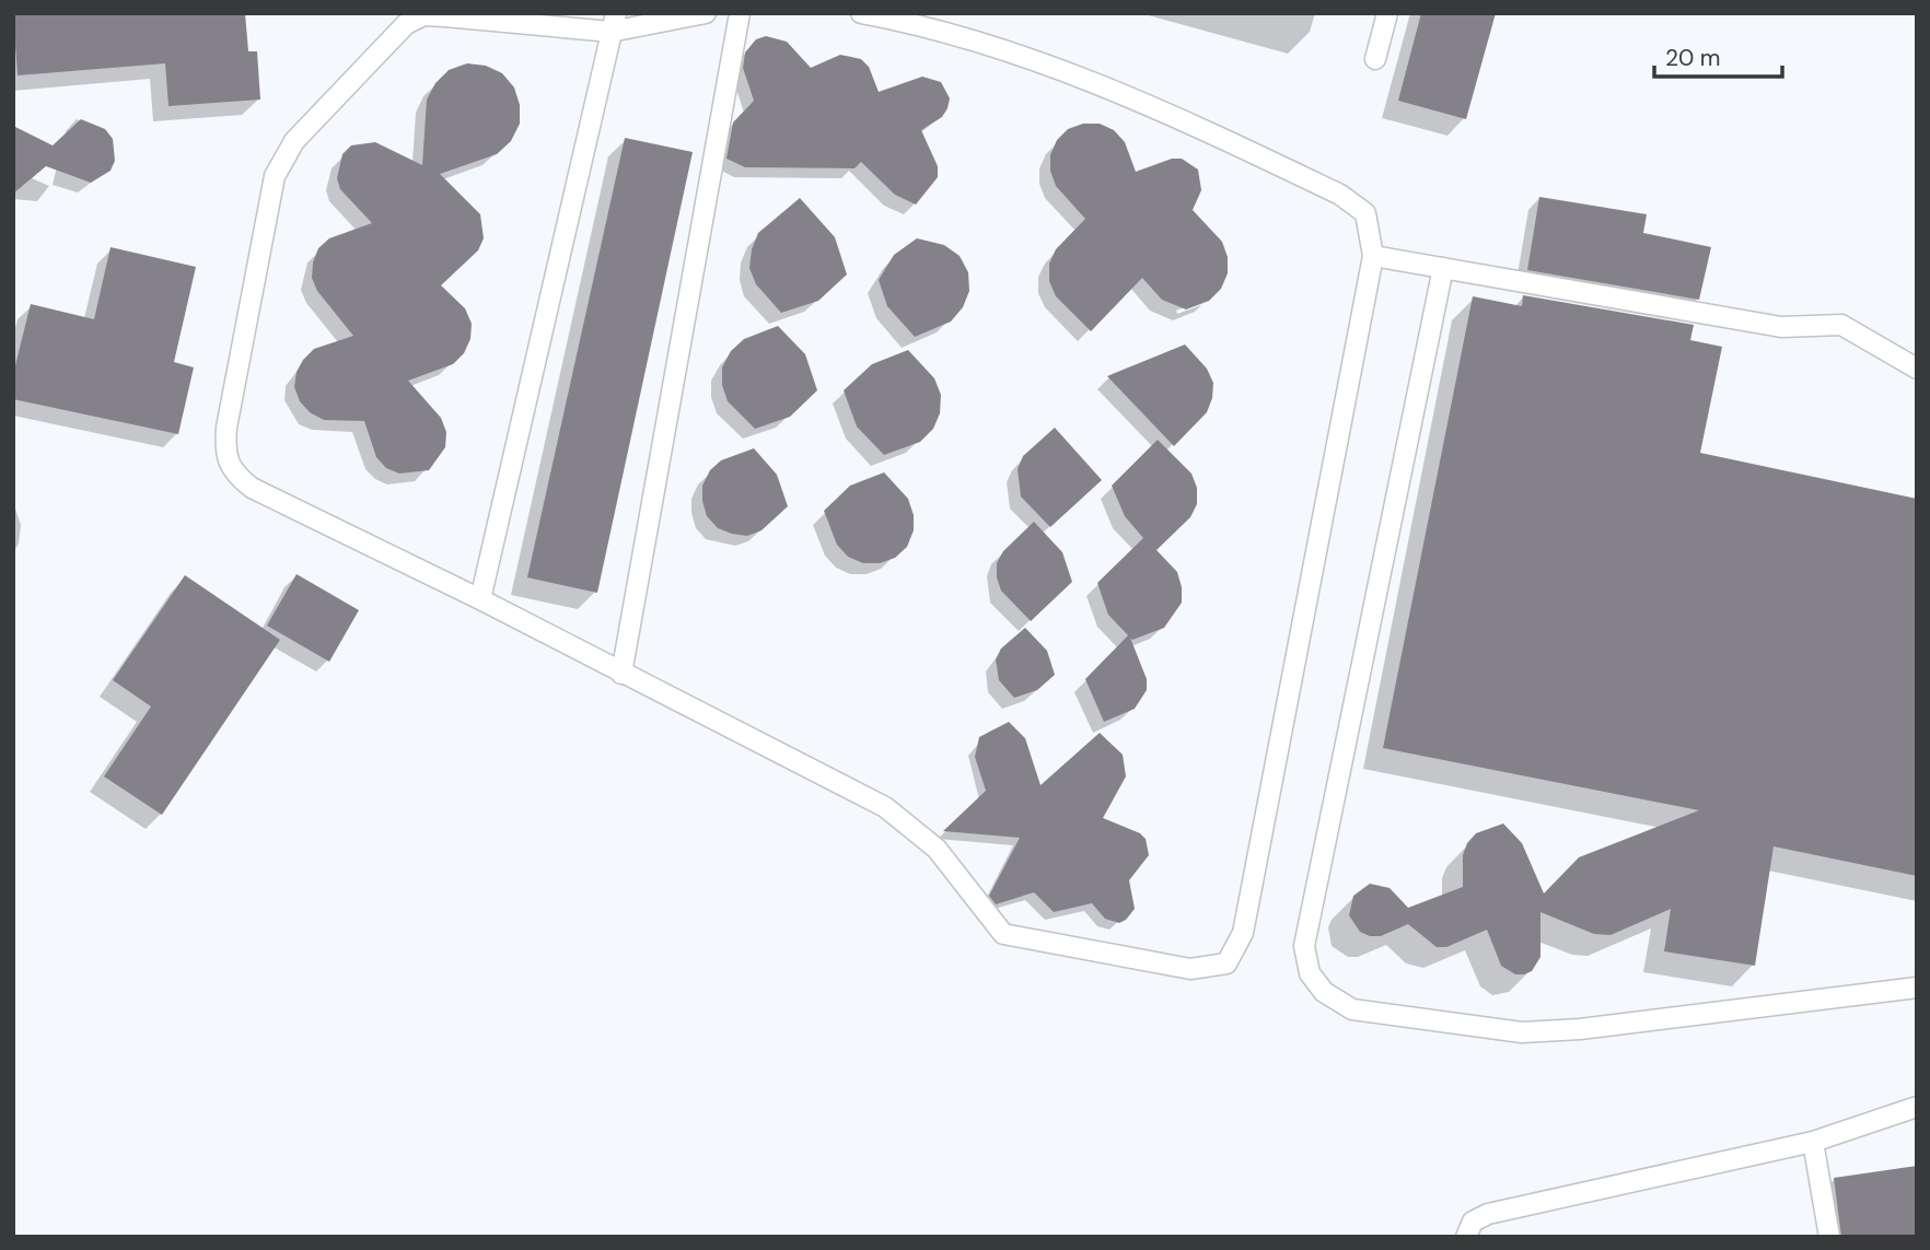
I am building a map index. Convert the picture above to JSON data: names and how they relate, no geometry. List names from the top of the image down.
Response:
{
  "scale_bar": "20 m"
}
